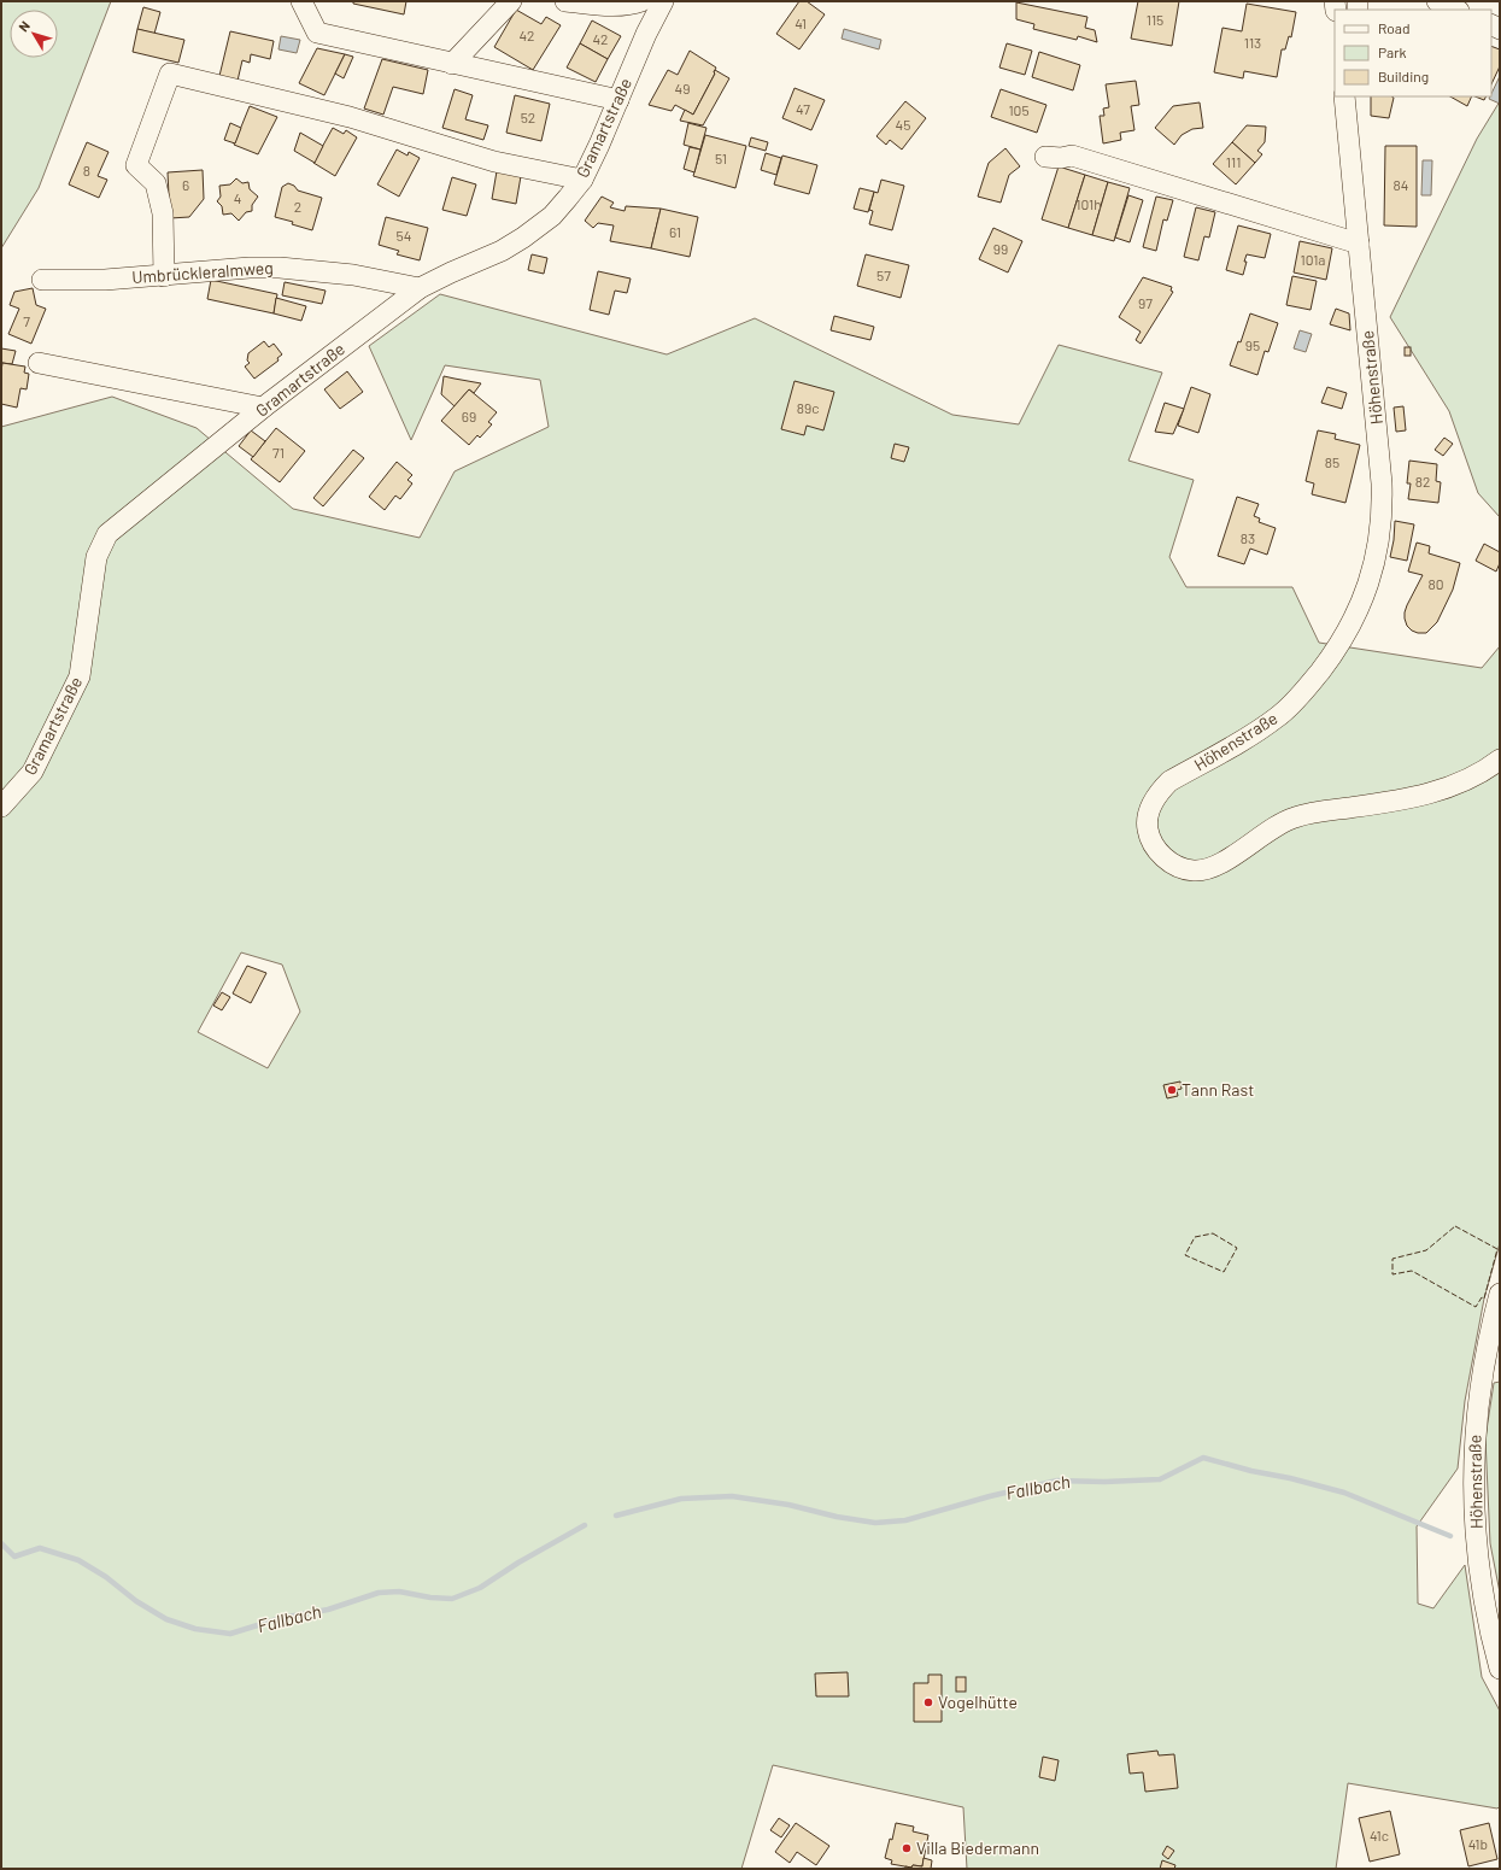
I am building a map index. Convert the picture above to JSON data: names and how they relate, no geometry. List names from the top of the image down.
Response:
{
  "streets": {
    "street": ["Gramartstraße", "Umbrückleralmweg", "Höhenstraße"]
  },
  "crossings": [
    ["Gramartstraße", "Umbrückleralmweg"]
  ],
  "water": ["Fallbach"],
  "places": ["Tann Rast", "Vogelhütte", "Villa Biedermann"],
  "house_numbers": [
    "115",
    "41",
    "42",
    "42",
    "113",
    "49",
    "47",
    "105",
    "52",
    "45",
    "51",
    "111",
    "8",
    "6",
    "84",
    "4",
    "101h",
    "2",
    "61",
    "54",
    "99",
    "101a",
    "57",
    "97",
    "7",
    "95",
    "89c",
    "69",
    "71",
    "85",
    "82",
    "83",
    "80",
    "41c",
    "41b"
  ],
  "legend": ["Road", "Park", "Building"],
  "north": "top left"
}
